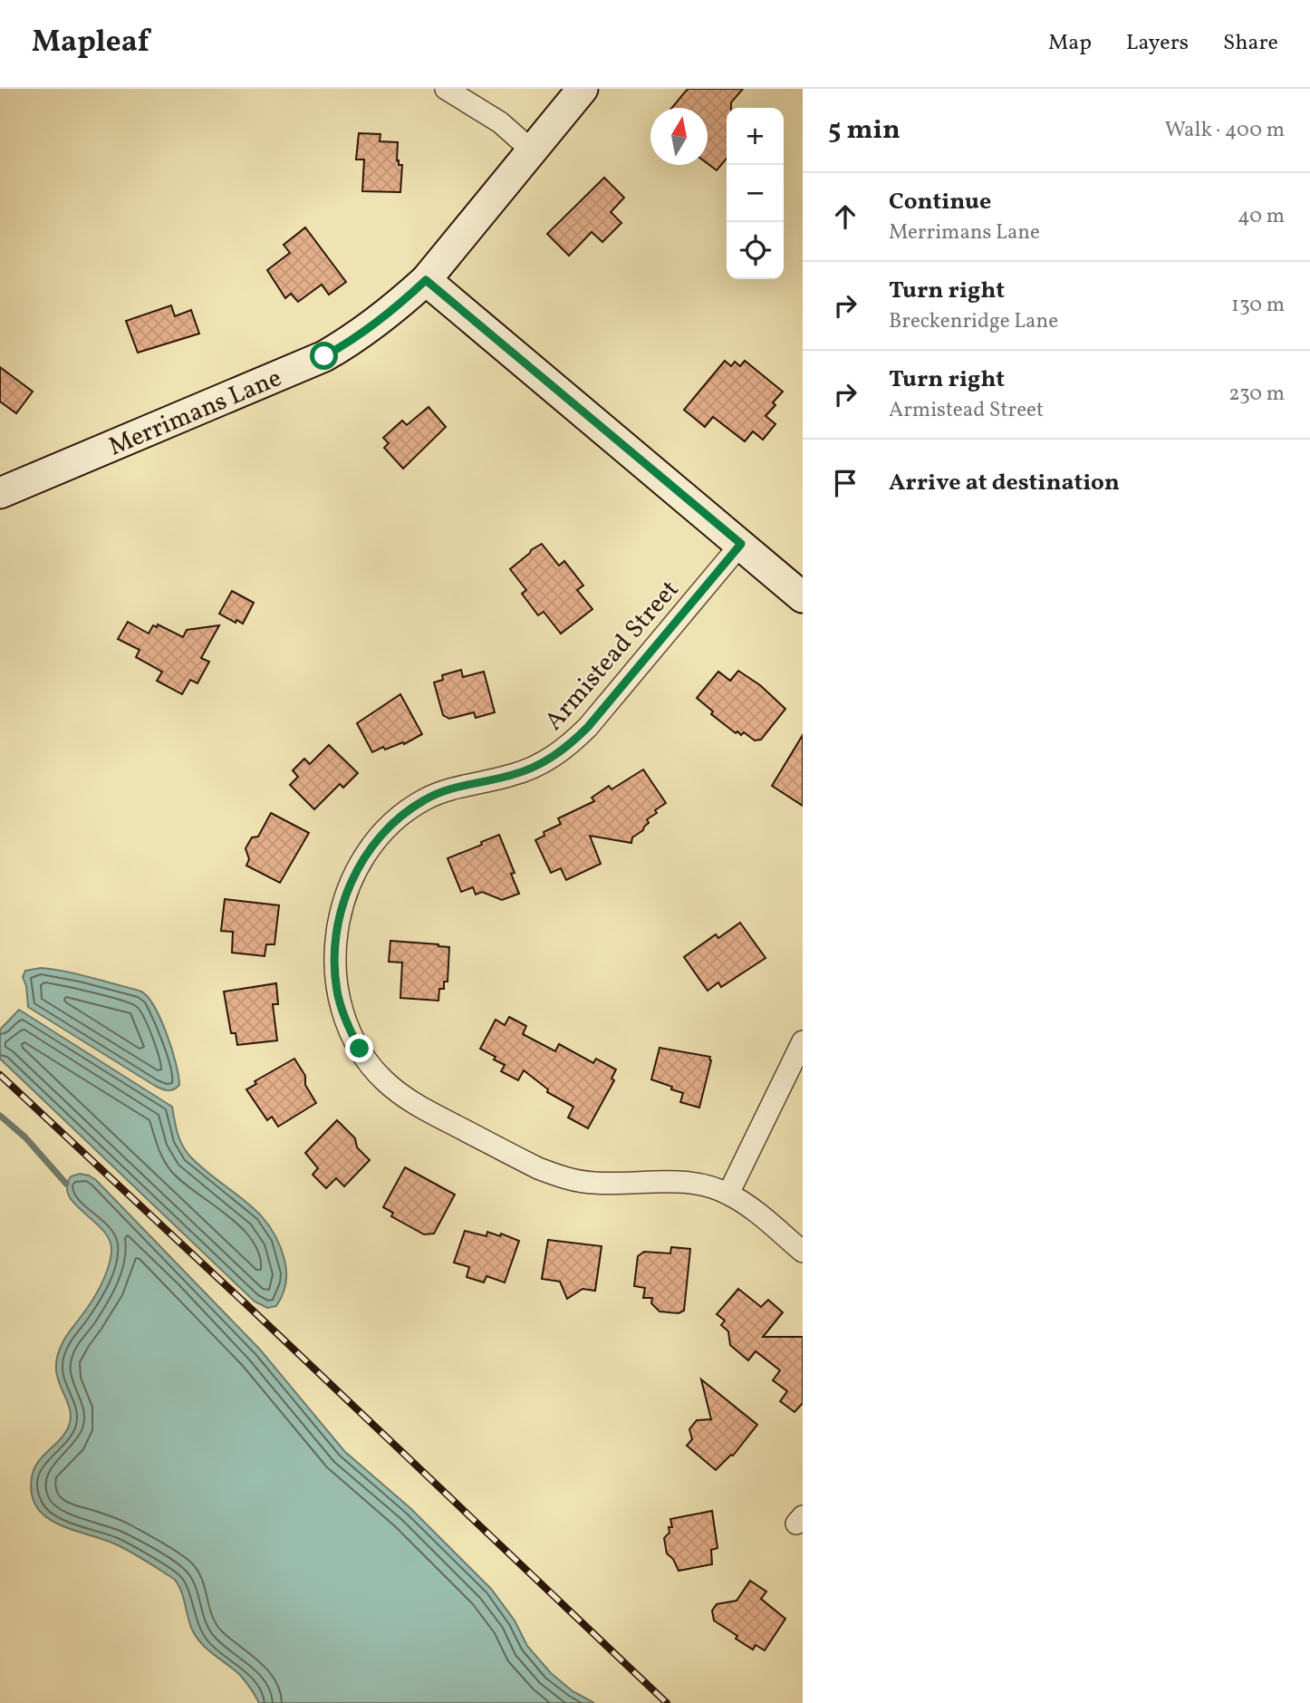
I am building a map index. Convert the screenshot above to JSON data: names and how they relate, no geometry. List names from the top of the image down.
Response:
{
  "streets": {
    "main road": ["Merrimans Lane"],
    "street": ["Armistead Street"]
  },
  "north": "top",
  "page": {
    "header": "Mapleaf",
    "nav": ["Map", "Layers", "Share"],
    "heading": ["5 min", "Walk · 400 m"],
    "map_buttons": ["+", "−"],
    "list": [
      ["Continue", "Merrimans Lane", "40 m"],
      ["Turn right", "Breckenridge Lane", "130 m"],
      ["Turn right", "Armistead Street", "230 m"],
      "Arrive at destination"
    ]
  }
}
